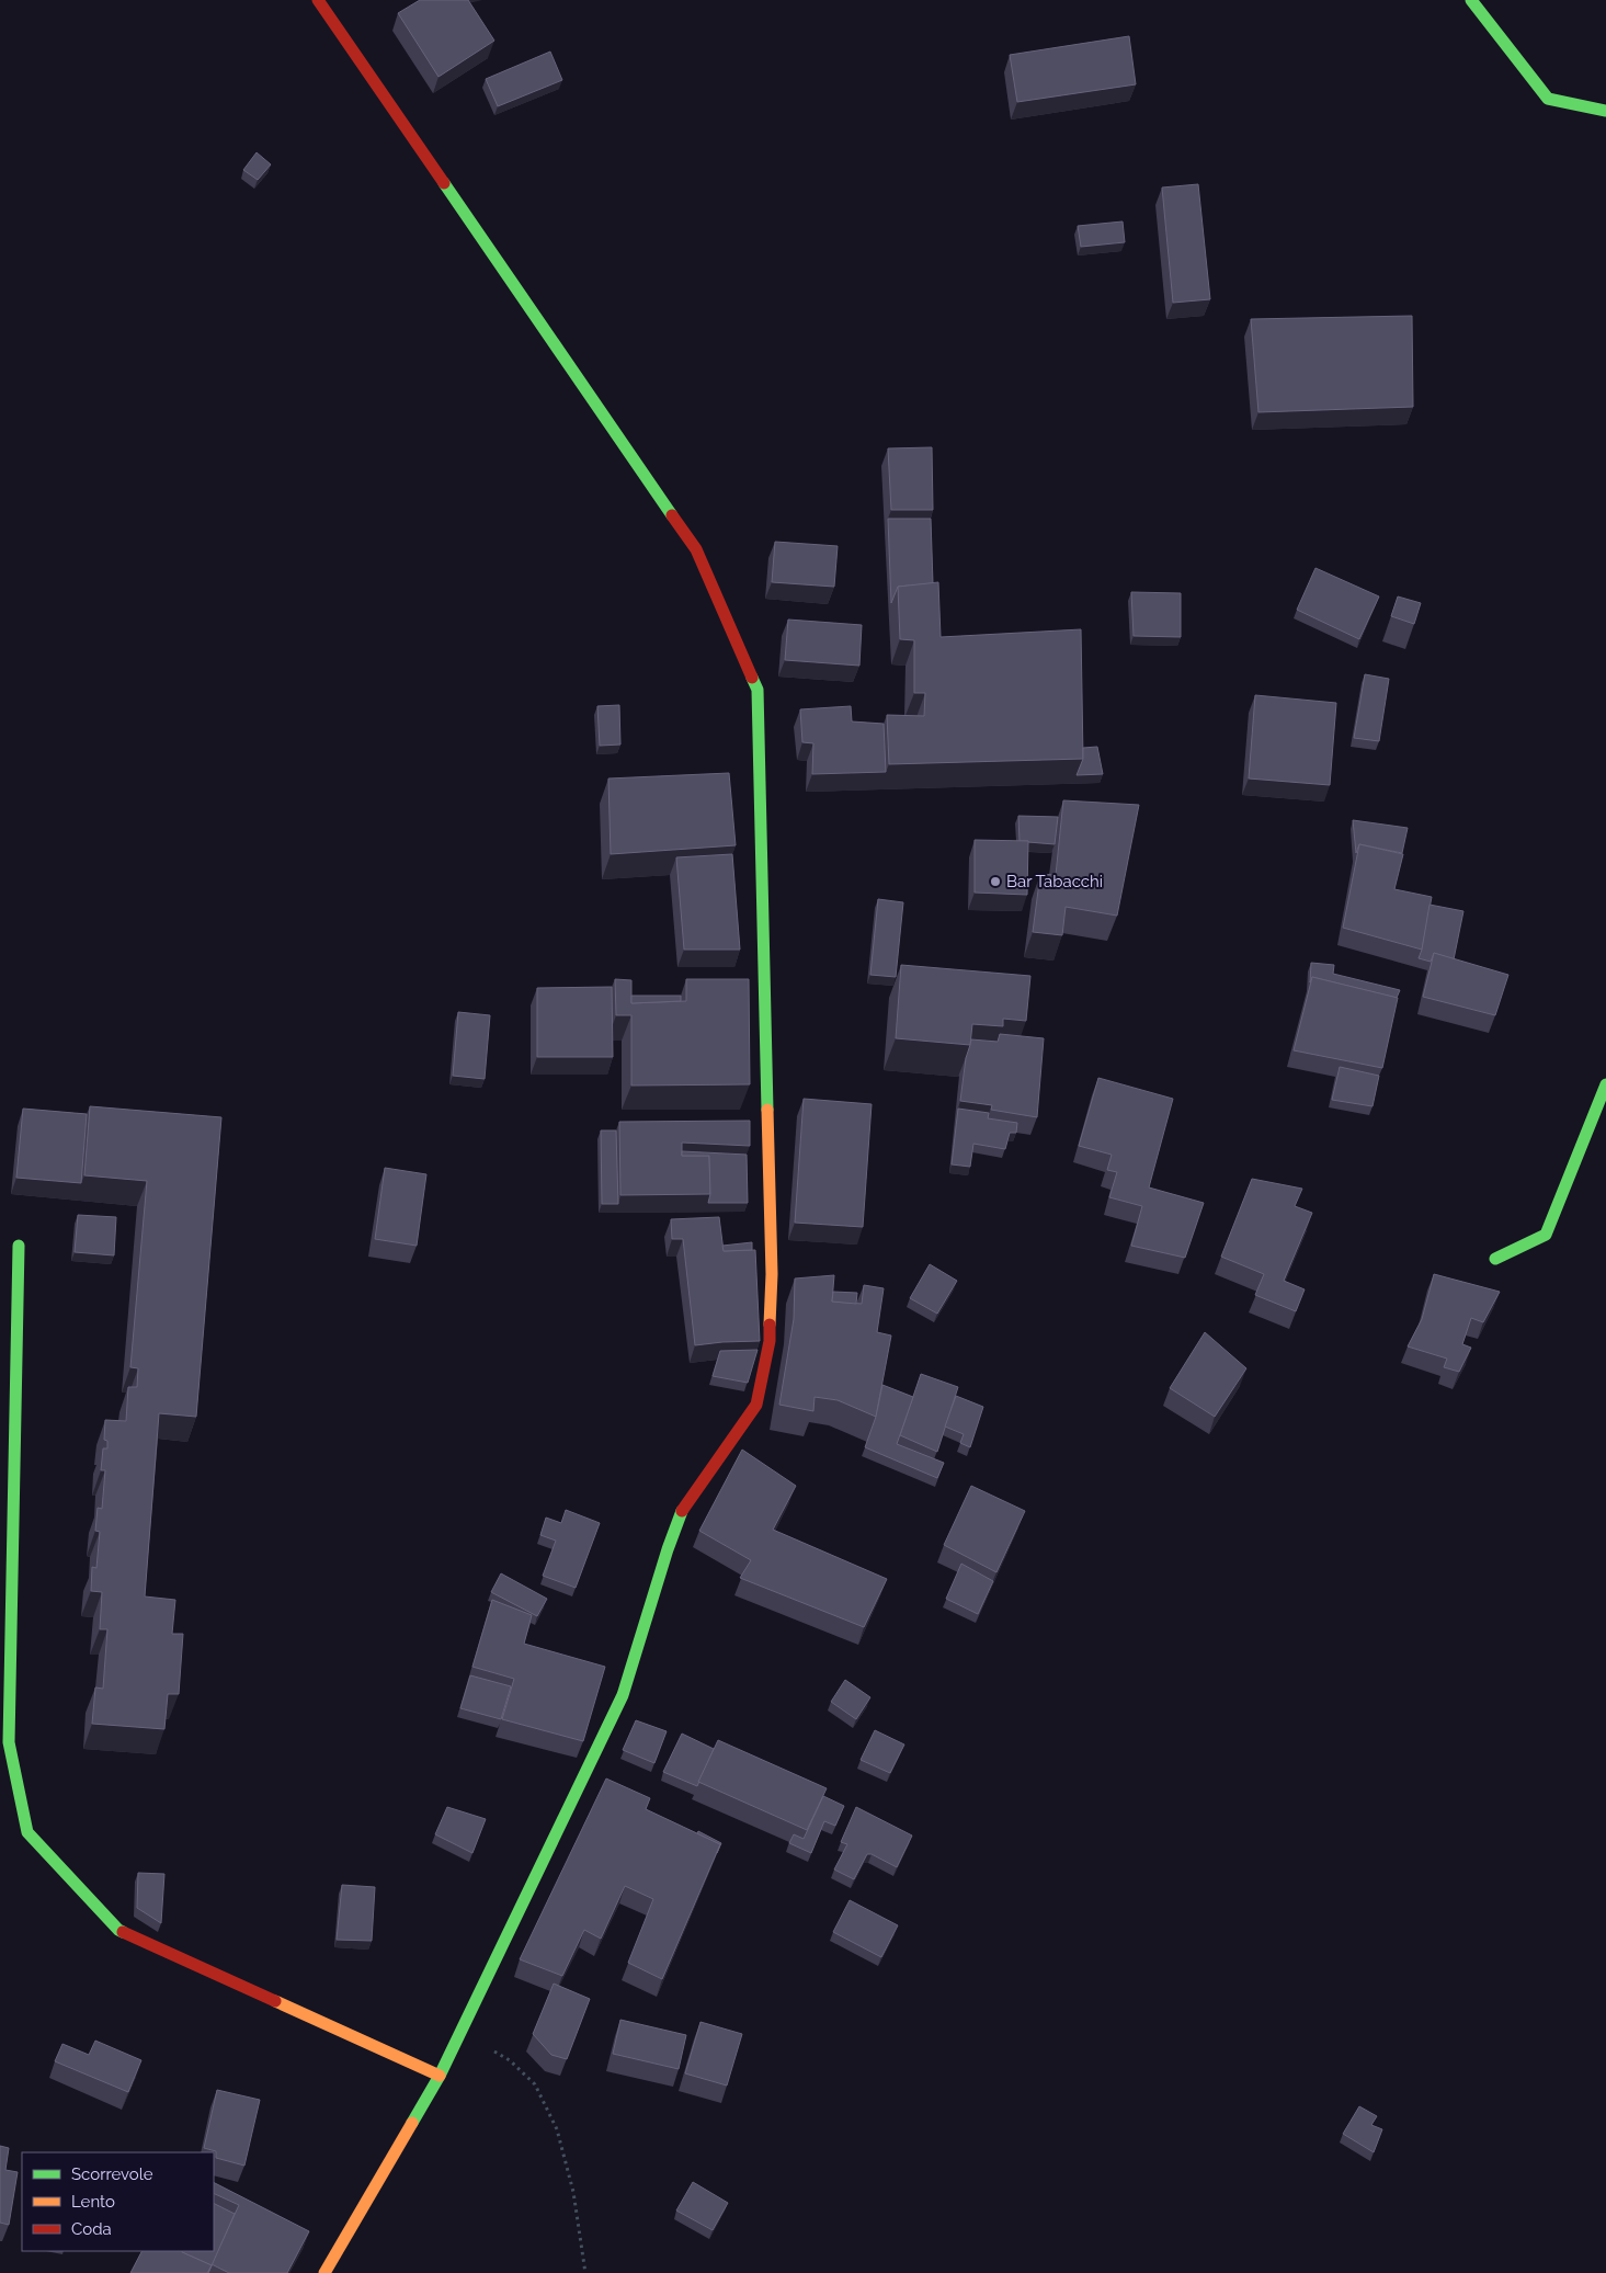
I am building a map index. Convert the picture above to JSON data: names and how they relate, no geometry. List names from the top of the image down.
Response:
{
  "places": ["Bar Tabacchi"],
  "legend": ["Scorrevole", "Lento", "Coda"]
}
